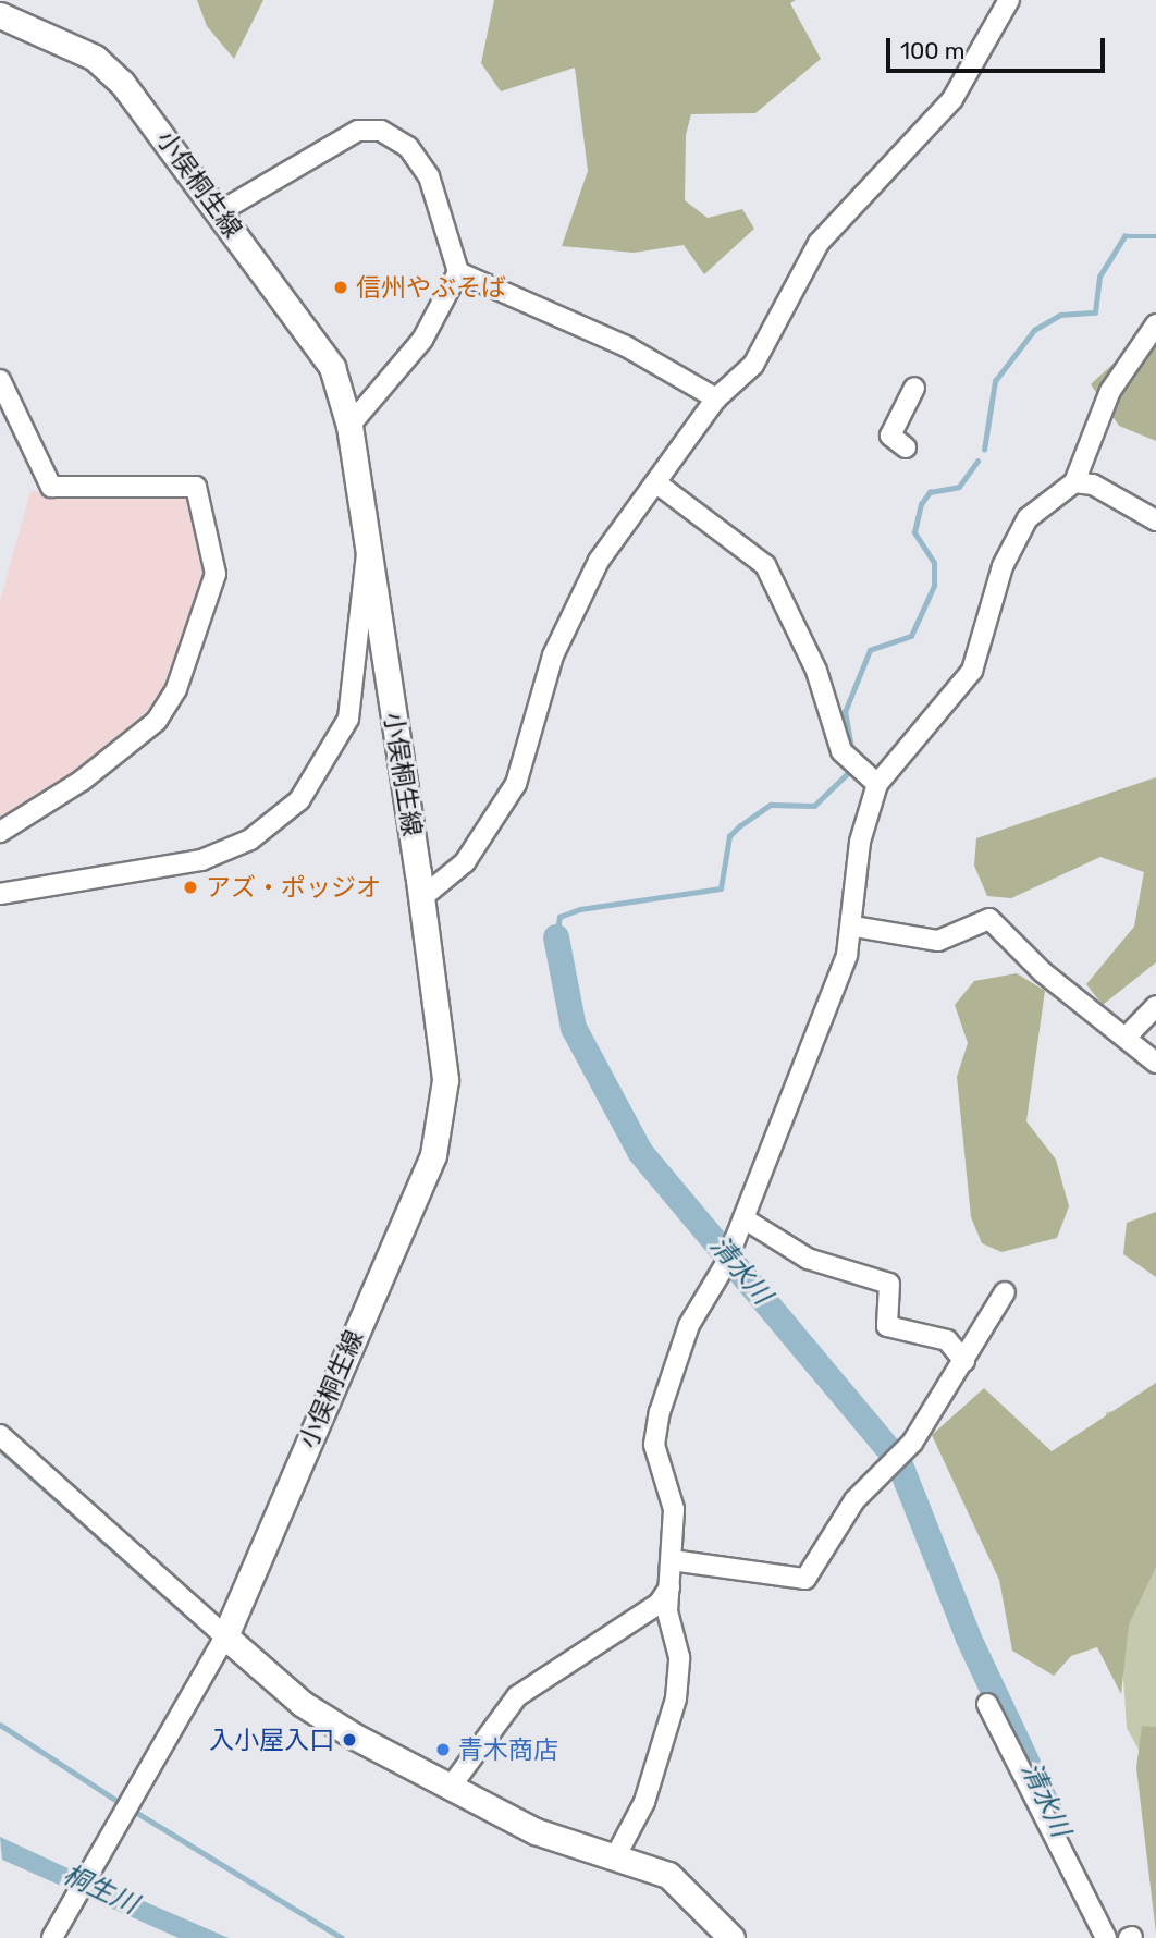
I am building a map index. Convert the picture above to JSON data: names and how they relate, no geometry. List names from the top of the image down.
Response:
{
  "streets": {
    "main road": ["小俣桐生線"]
  },
  "water": ["清水川", "桐生川"],
  "places": [
    "信州やぶそば",
    "アズ・ポッジオ",
    "入小屋入口",
    "青木商店"
  ],
  "scale_bar": "100 m"
}
